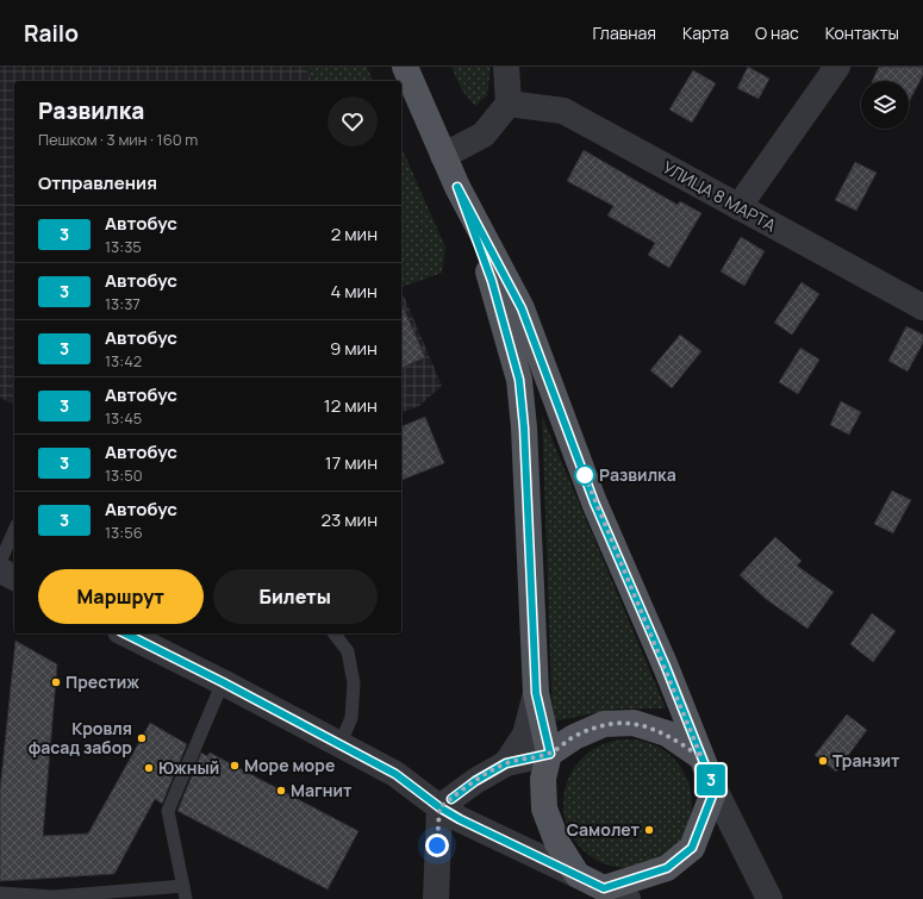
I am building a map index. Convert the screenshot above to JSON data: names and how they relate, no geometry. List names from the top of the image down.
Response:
{
  "streets": {
    "street": ["УЛИЦА 8 МАРТА"]
  },
  "places": [
    "Развилка",
    "Престиж",
    "Кровля фасад забор",
    "Транзит",
    "Море море",
    "Южный",
    "Магнит",
    "Самолет"
  ],
  "lines": ["bus line 3"],
  "page": {
    "header": "Railo",
    "nav": [
      "Главная",
      "Карта",
      "О нас",
      "Контакты"
    ],
    "on_map": "3",
    "heading": [
      ["Развилка", "Пешком · 3 мин · 160 m"],
      "Отправления"
    ],
    "list": [
      {
        "mark": "3",
        "name": "Автобус",
        "note": "13:35",
        "value": "2 мин"
      },
      {
        "mark": "3",
        "name": "Автобус",
        "note": "13:37",
        "value": "4 мин"
      },
      {
        "mark": "3",
        "name": "Автобус",
        "note": "13:42",
        "value": "9 мин"
      },
      {
        "mark": "3",
        "name": "Автобус",
        "note": "13:45",
        "value": "12 мин"
      },
      {
        "mark": "3",
        "name": "Автобус",
        "note": "13:50",
        "value": "17 мин"
      },
      {
        "mark": "3",
        "name": "Автобус",
        "note": "13:56",
        "value": "23 мин"
      }
    ],
    "buttons": ["Маршрут", "Билеты"]
  }
}
